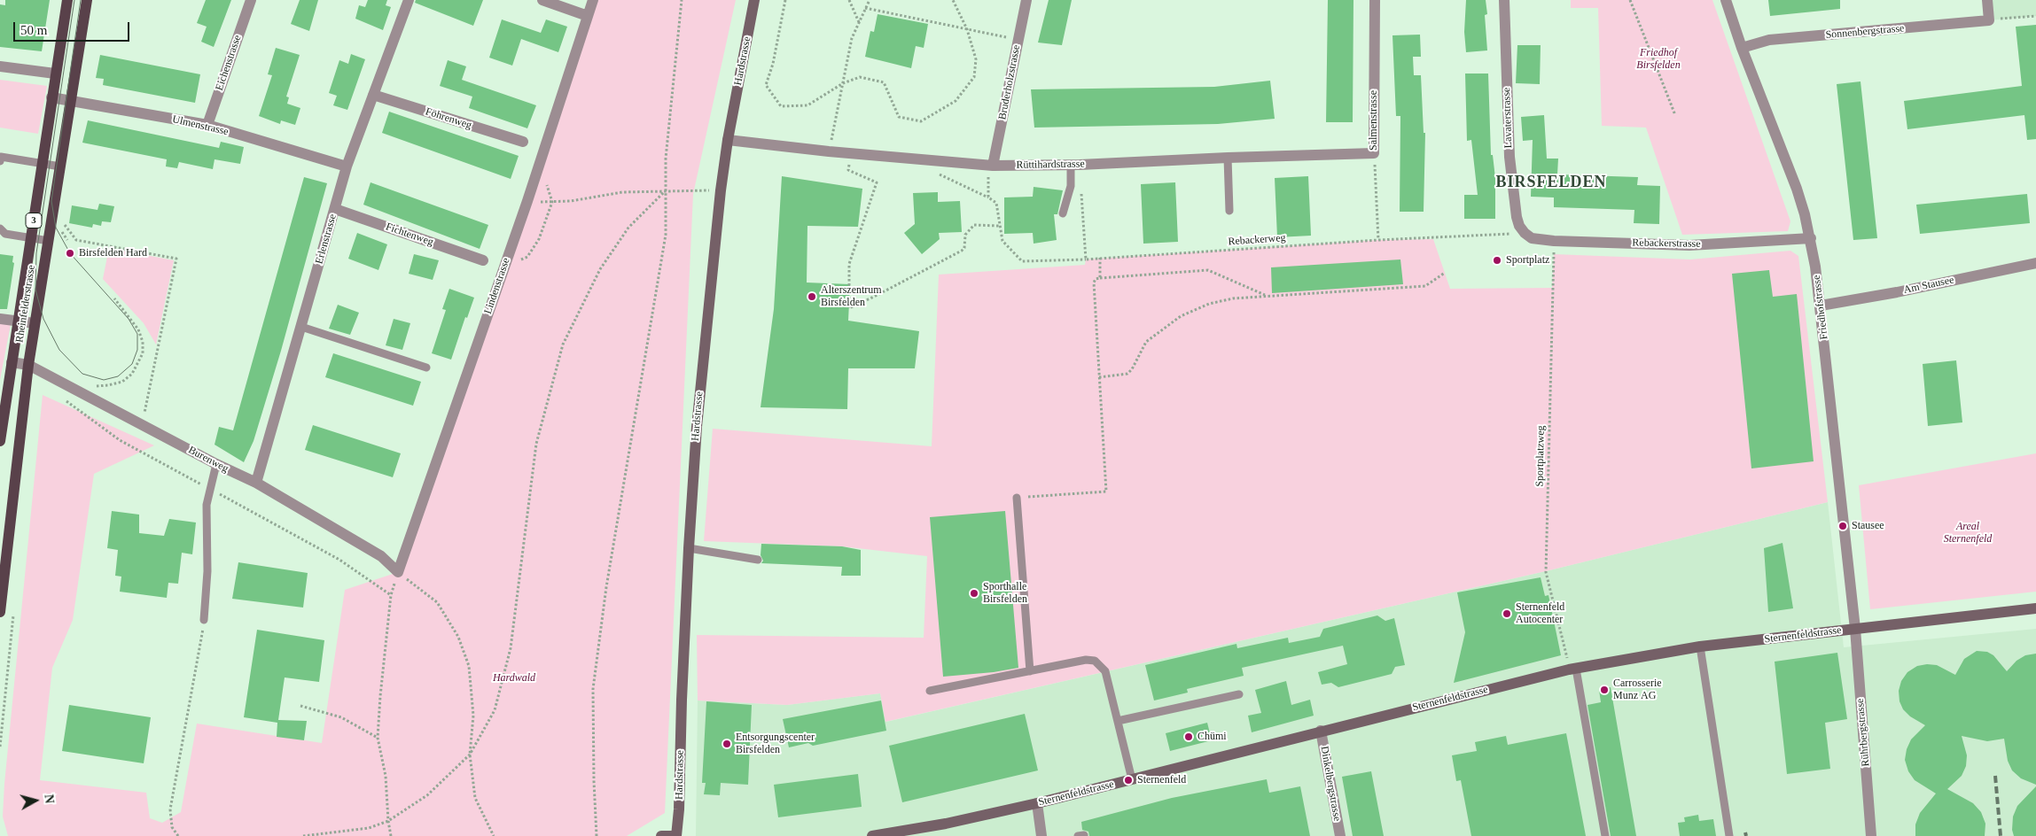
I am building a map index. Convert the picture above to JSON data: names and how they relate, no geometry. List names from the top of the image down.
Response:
{
  "streets": {
    "main road": ["3", "Rheinfelderstrasse"],
    "street": [
      "Sonnenbergstrasse",
      "Hardstrasse",
      "Eichenstrasse",
      "Bruderholzstrasse",
      "Lavaterstrasse",
      "Föhrenweg",
      "Salmenstrasse",
      "Ulmenstrasse",
      "Rüttihardstrasse",
      "Fichtenweg",
      "Erlenstrasse",
      "Rebackerstrasse",
      "Am Stausee",
      "Lindenstrasse",
      "Friedhofstrasse",
      "Burenweg",
      "Sternenfeldstrasse",
      "Rührbergstrasse",
      "Dinkelbergstrasse"
    ],
    "path": ["Rebackerweg", "Sportplatzweg"]
  },
  "crossings": [
    ["Sonnenbergstrasse", "Friedhofstrasse"],
    ["Hardstrasse", "Rüttihardstrasse"],
    ["Eichenstrasse", "Ulmenstrasse"],
    ["Bruderholzstrasse", "Rüttihardstrasse"],
    ["Lavaterstrasse", "Rebackerweg"],
    ["Lavaterstrasse", "Rebackerstrasse"],
    ["Föhrenweg", "Erlenstrasse"],
    ["Salmenstrasse", "Rüttihardstrasse"],
    ["Salmenstrasse", "Rebackerweg"],
    ["Ulmenstrasse", "Erlenstrasse"],
    ["Ulmenstrasse", "Rheinfelderstrasse"],
    ["Fichtenweg", "Erlenstrasse"],
    ["Erlenstrasse", "Burenweg"],
    ["Rebackerweg", "Rebackerstrasse"],
    ["Rebackerstrasse", "Friedhofstrasse"],
    ["Rebackerstrasse", "Sportplatzweg"],
    ["Am Stausee", "Friedhofstrasse"],
    ["Lindenstrasse", "Burenweg"],
    ["Rheinfelderstrasse", "Burenweg"],
    ["Friedhofstrasse", "Sternenfeldstrasse"],
    ["Friedhofstrasse", "Rührbergstrasse"],
    ["Sportplatzweg", "Sternenfeldstrasse"],
    ["Sternenfeldstrasse", "Rührbergstrasse"],
    ["Sternenfeldstrasse", "Dinkelbergstrasse"]
  ],
  "districts": ["BIRSFELDEN"],
  "parks": ["Friedhof Birsfelden", "Areal Sternenfeld", "Hardwald"],
  "places": [
    "Birsfelden Hard",
    "Sportplatz",
    "Alterszentrum Birsfelden",
    "Stausee",
    "Sporthalle Birsfelden",
    "Sternenfeld Autocenter",
    "Carrosserie Munz AG",
    "Chümi",
    "Entsorgungscenter Birsfelden",
    "Sternenfeld"
  ],
  "scale_bar": "50 m",
  "north": "right"
}
